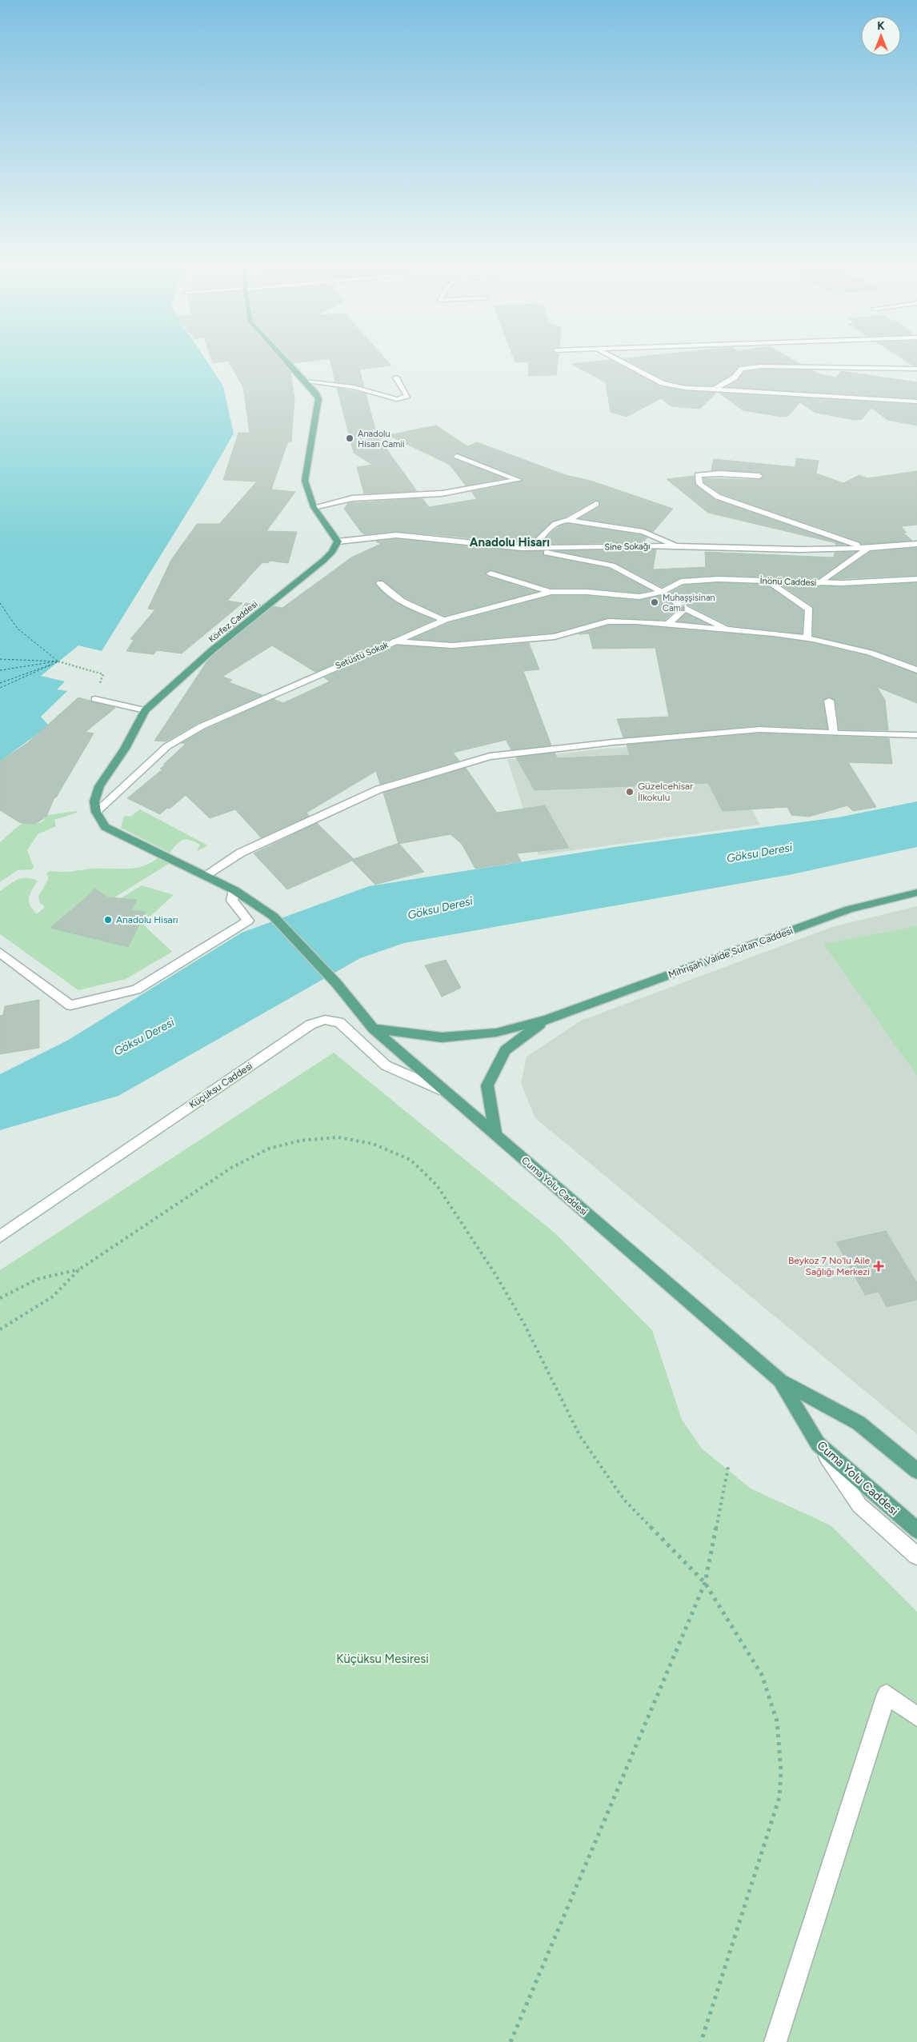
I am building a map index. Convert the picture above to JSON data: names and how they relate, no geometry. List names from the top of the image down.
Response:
{
  "streets": {
    "main road": ["Körfez Caddesi", "Mihrişah Valide Sultan Caddesi", "Cuma Yolu Caddesi"],
    "street": [
      "Sine Sokağı",
      "İnönü Caddesi",
      "Setüstü Sokak",
      "Küçüksu Caddesi"
    ]
  },
  "crossings": [
    ["Sine Sokağı", "Körfez Caddesi"],
    ["İnönü Caddesi", "Setüstü Sokak"],
    ["Körfez Caddesi", "Setüstü Sokak"],
    ["Küçüksu Caddesi", "Cuma Yolu Caddesi"]
  ],
  "districts": ["Anadolu Hisarı"],
  "water": ["Göksu Deresi"],
  "parks": ["Küçüksu Mesiresi"],
  "places": {
    "other": [
      "Anadolu Hisarı Camii",
      "Muhaşşisinan Camii",
      "Güzelcehisar İlkokulu",
      "Anadolu Hisarı"
    ],
    "health": ["Beykoz 7 No'lu Aile Sağlığı Merkezi"]
  },
  "north": "top"
}
